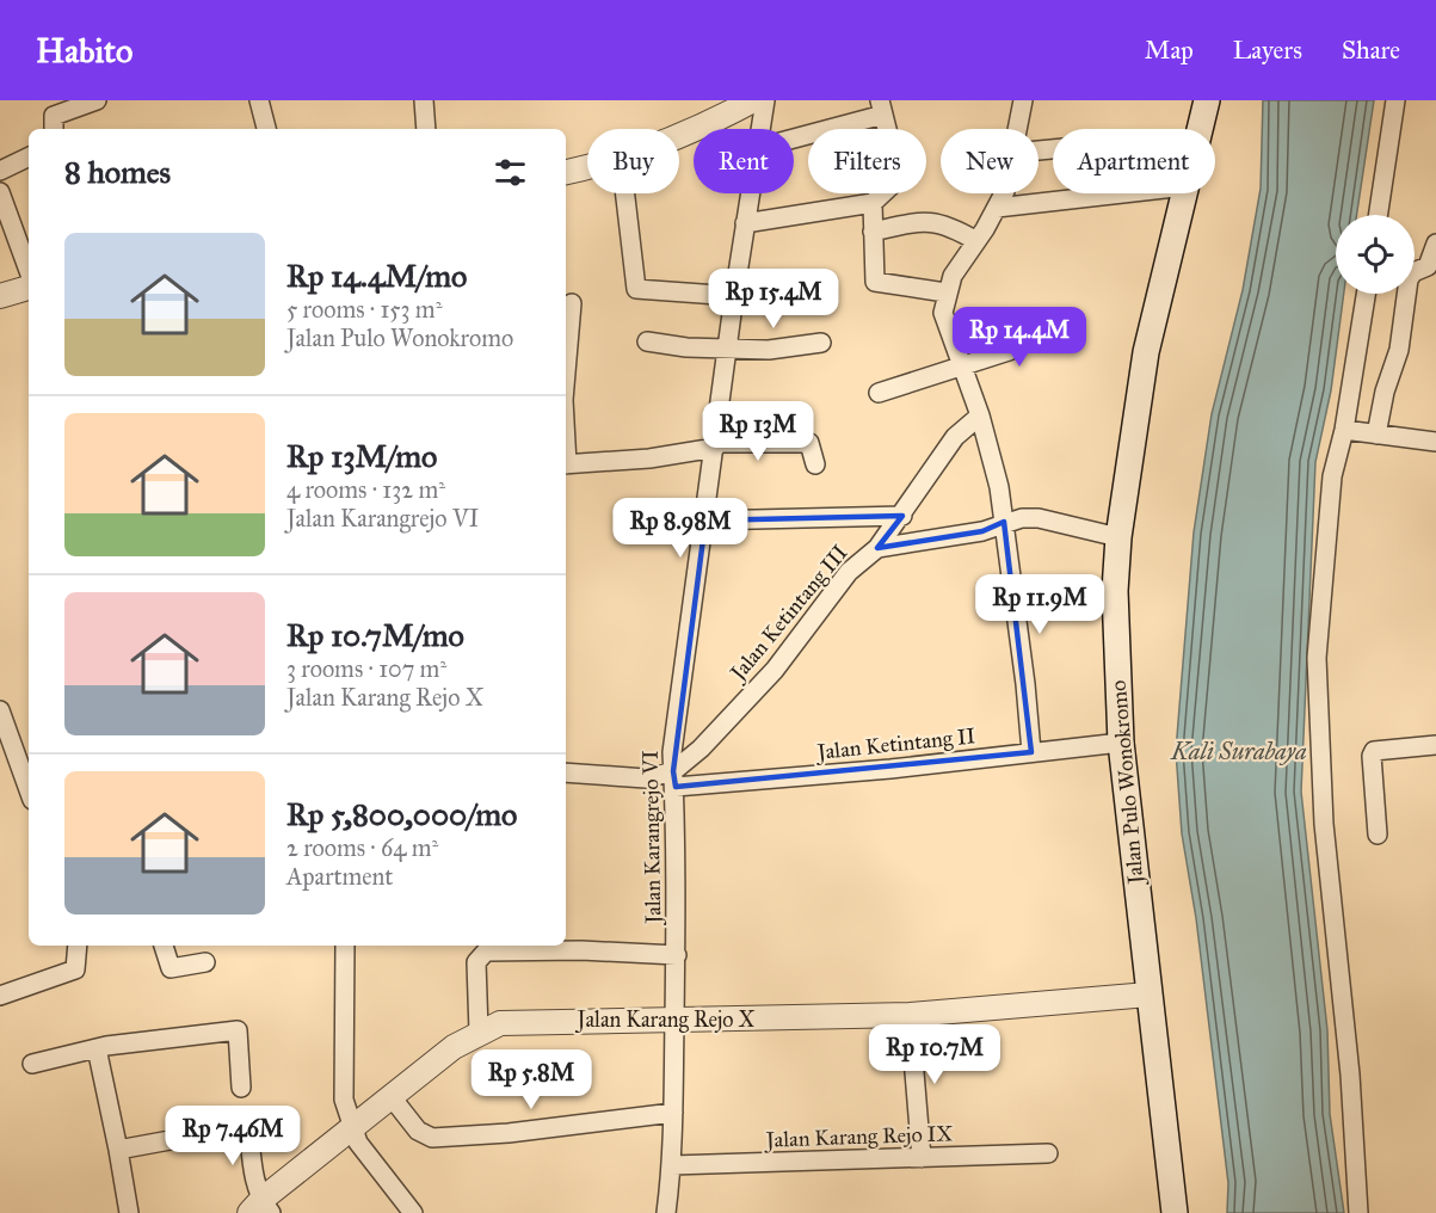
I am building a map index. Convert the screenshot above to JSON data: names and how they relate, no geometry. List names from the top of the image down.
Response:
{
  "streets": {
    "main road": ["Jalan Pulo Wonokromo"],
    "street": [
      "Jalan Ketintang III",
      "Jalan Ketintang II",
      "Jalan Karangrejo VI",
      "Jalan Karang Rejo X",
      "Jalan Karang Rejo IX"
    ]
  },
  "crossings": [
    ["Jalan Ketintang III", "Jalan Ketintang II"],
    ["Jalan Ketintang III", "Jalan Pulo Wonokromo"],
    ["Jalan Ketintang III", "Jalan Karangrejo VI"],
    ["Jalan Ketintang II", "Jalan Pulo Wonokromo"],
    ["Jalan Ketintang II", "Jalan Karangrejo VI"],
    ["Jalan Pulo Wonokromo", "Jalan Karang Rejo X"],
    ["Jalan Karangrejo VI", "Jalan Karang Rejo X"],
    ["Jalan Karangrejo VI", "Jalan Karang Rejo IX"]
  ],
  "water": ["Kali Surabaya"],
  "page": {
    "header": "Habito",
    "nav": ["Map", "Layers", "Share"],
    "chip": [
      "Buy",
      "Rent",
      "Filters",
      "New",
      "Apartment"
    ],
    "heading": "8 homes",
    "list": [
      {
        "name": "Rp 14.4M/mo",
        "note": "5 rooms · 153 m² · Jalan Pulo Wonokromo"
      },
      {
        "name": "Rp 13M/mo",
        "note": "4 rooms · 132 m² · Jalan Karangrejo VI"
      },
      {
        "name": "Rp 10.7M/mo",
        "note": "3 rooms · 107 m² · Jalan Karang Rejo X"
      },
      {
        "name": "Rp 5,800,000/mo",
        "note": "2 rooms · 64 m² · Apartment"
      }
    ],
    "price": [
      "Rp 15.4M",
      "Rp 14.4M",
      "Rp 13M",
      "Rp 8.98M",
      "Rp 11.9M",
      "Rp 10.7M",
      "Rp 5.8M",
      "Rp 7.46M"
    ]
  }
}
